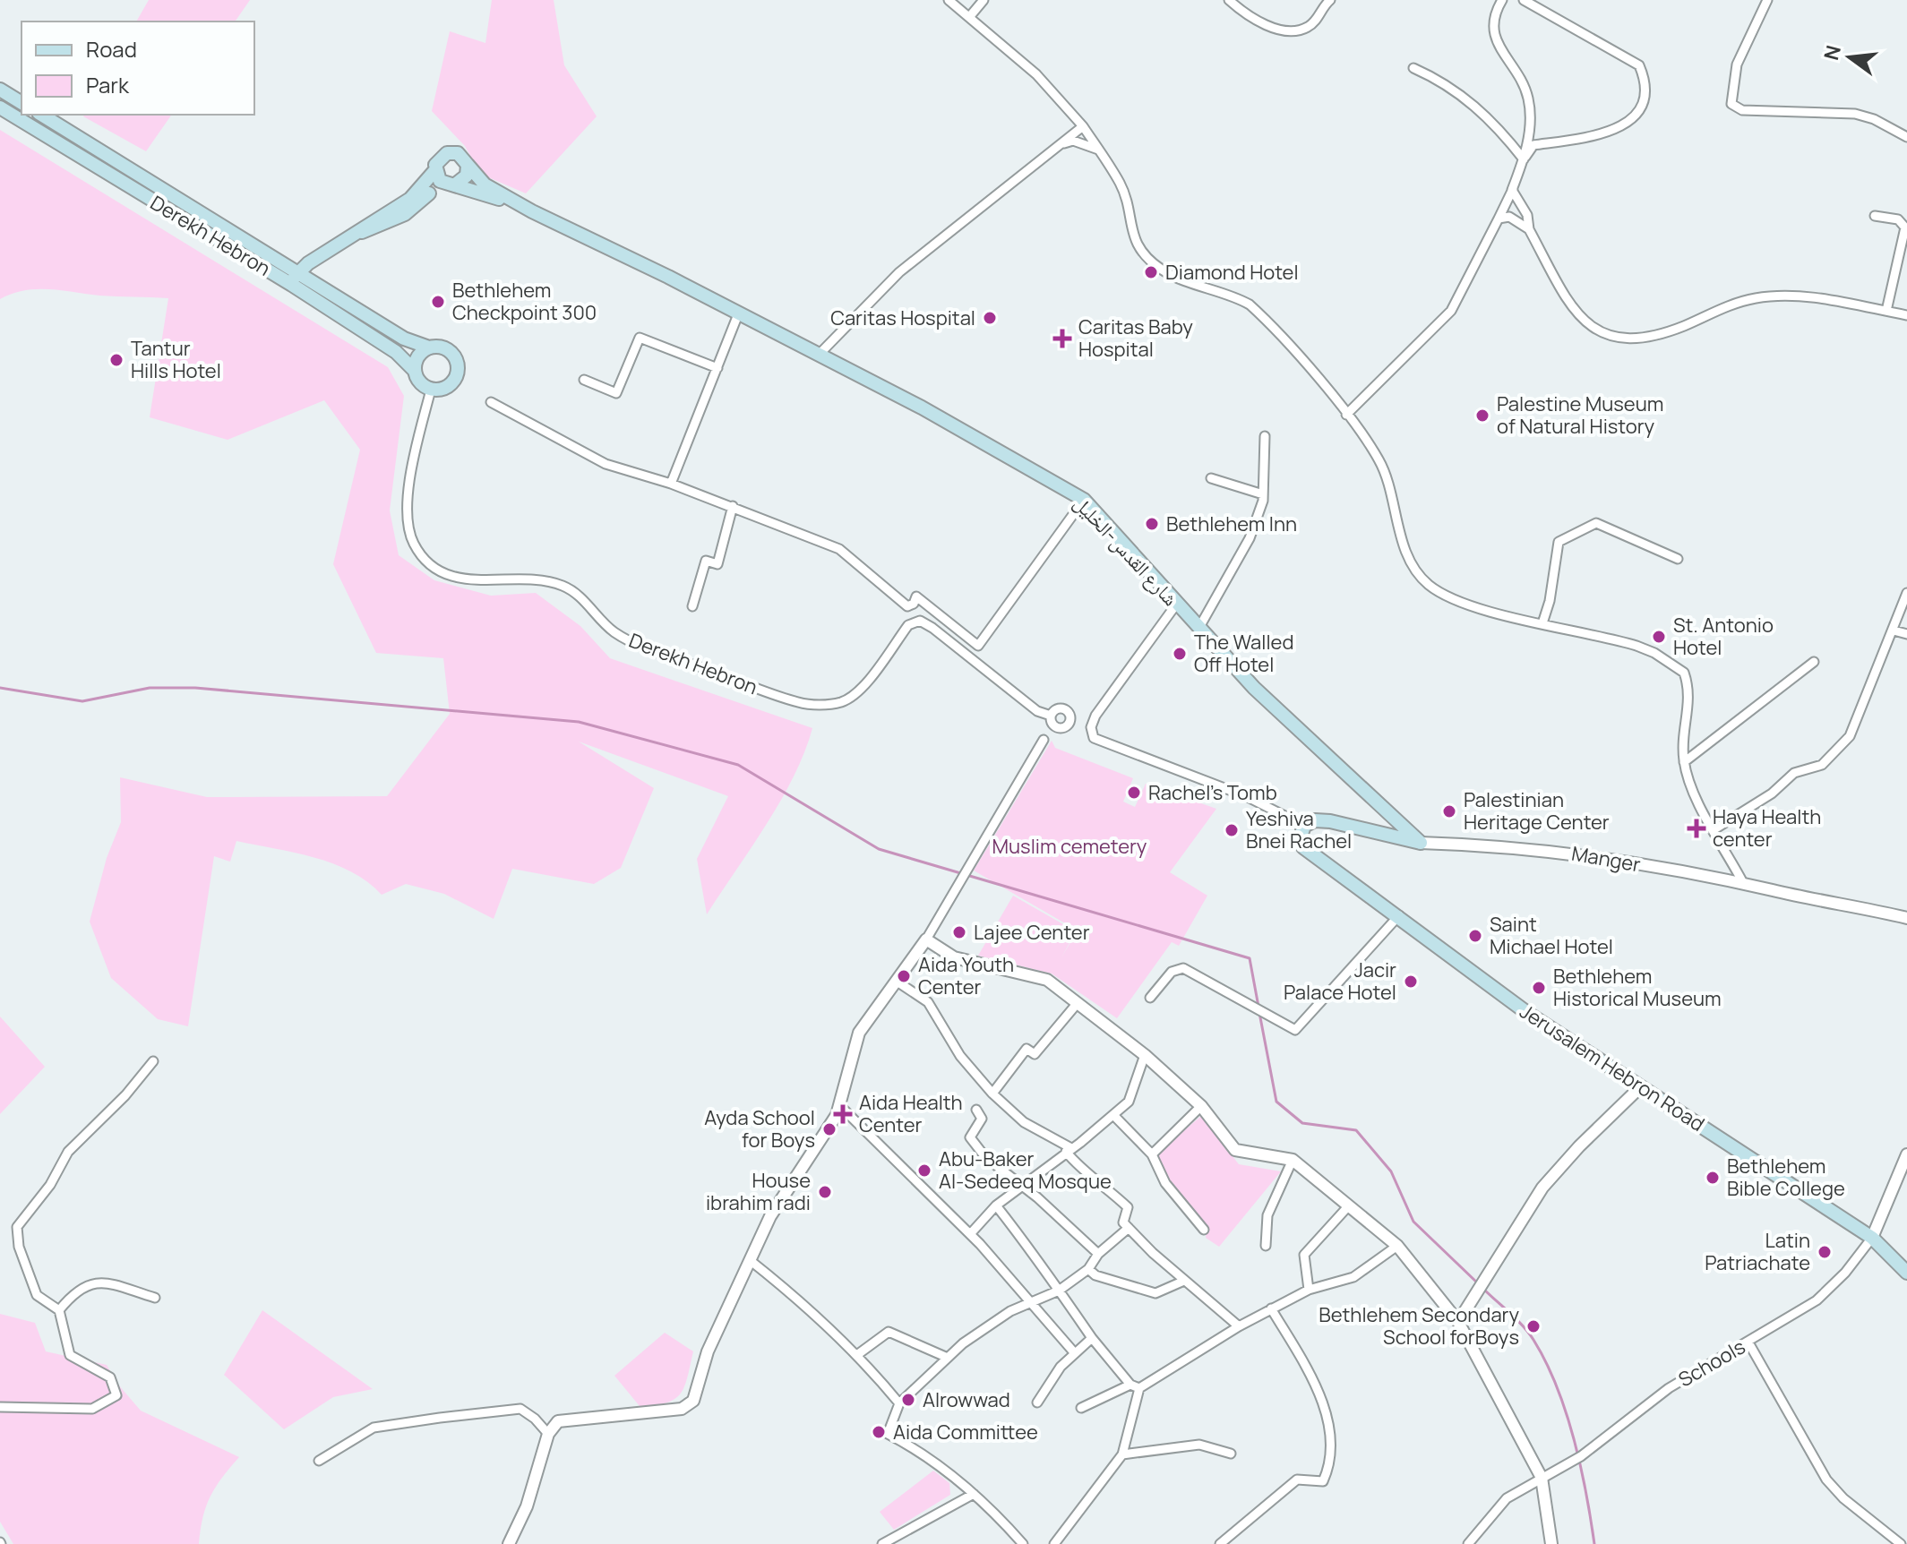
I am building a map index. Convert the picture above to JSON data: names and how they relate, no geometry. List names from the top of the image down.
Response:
{
  "streets": {
    "main road": [
      "Derekh Hebron",
      "شارع القدس-الخليل",
      "Manger",
      "Jerusalem Hebron Road"
    ],
    "street": ["Schools"]
  },
  "crossings": [
    ["شارع القدس-الخليل", "Manger"],
    ["Manger", "Jerusalem Hebron Road"],
    ["Jerusalem Hebron Road", "Schools"]
  ],
  "parks": ["Muslim cemetery"],
  "places": {
    "other": [
      "Diamond Hotel",
      "Bethlehem Checkpoint 300",
      "Caritas Hospital",
      "Tantur Hills Hotel",
      "Palestine Museum of Natural History",
      "Bethlehem Inn",
      "St. Antonio Hotel",
      "The Walled Off Hotel",
      "Rachel's Tomb",
      "Palestinian Heritage Center",
      "Yeshiva Bnei Rachel",
      "Lajee Center",
      "Saint Michael Hotel",
      "Aida Youth Center",
      "Jacir Palace Hotel",
      "Bethlehem Historical Museum",
      "Ayda School for Boys",
      "Abu-Baker Al-Sedeeq Mosque",
      "Bethlehem Bible College",
      "House ibrahim radi",
      "Latin Patriachate",
      "Bethlehem Secondary School forBoys",
      "Alrowwad",
      "Aida Committee"
    ],
    "health": ["Caritas Baby Hospital", "Haya Health center", "Aida Health Center"]
  },
  "legend": ["Road", "Park"],
  "north": "left"
}
